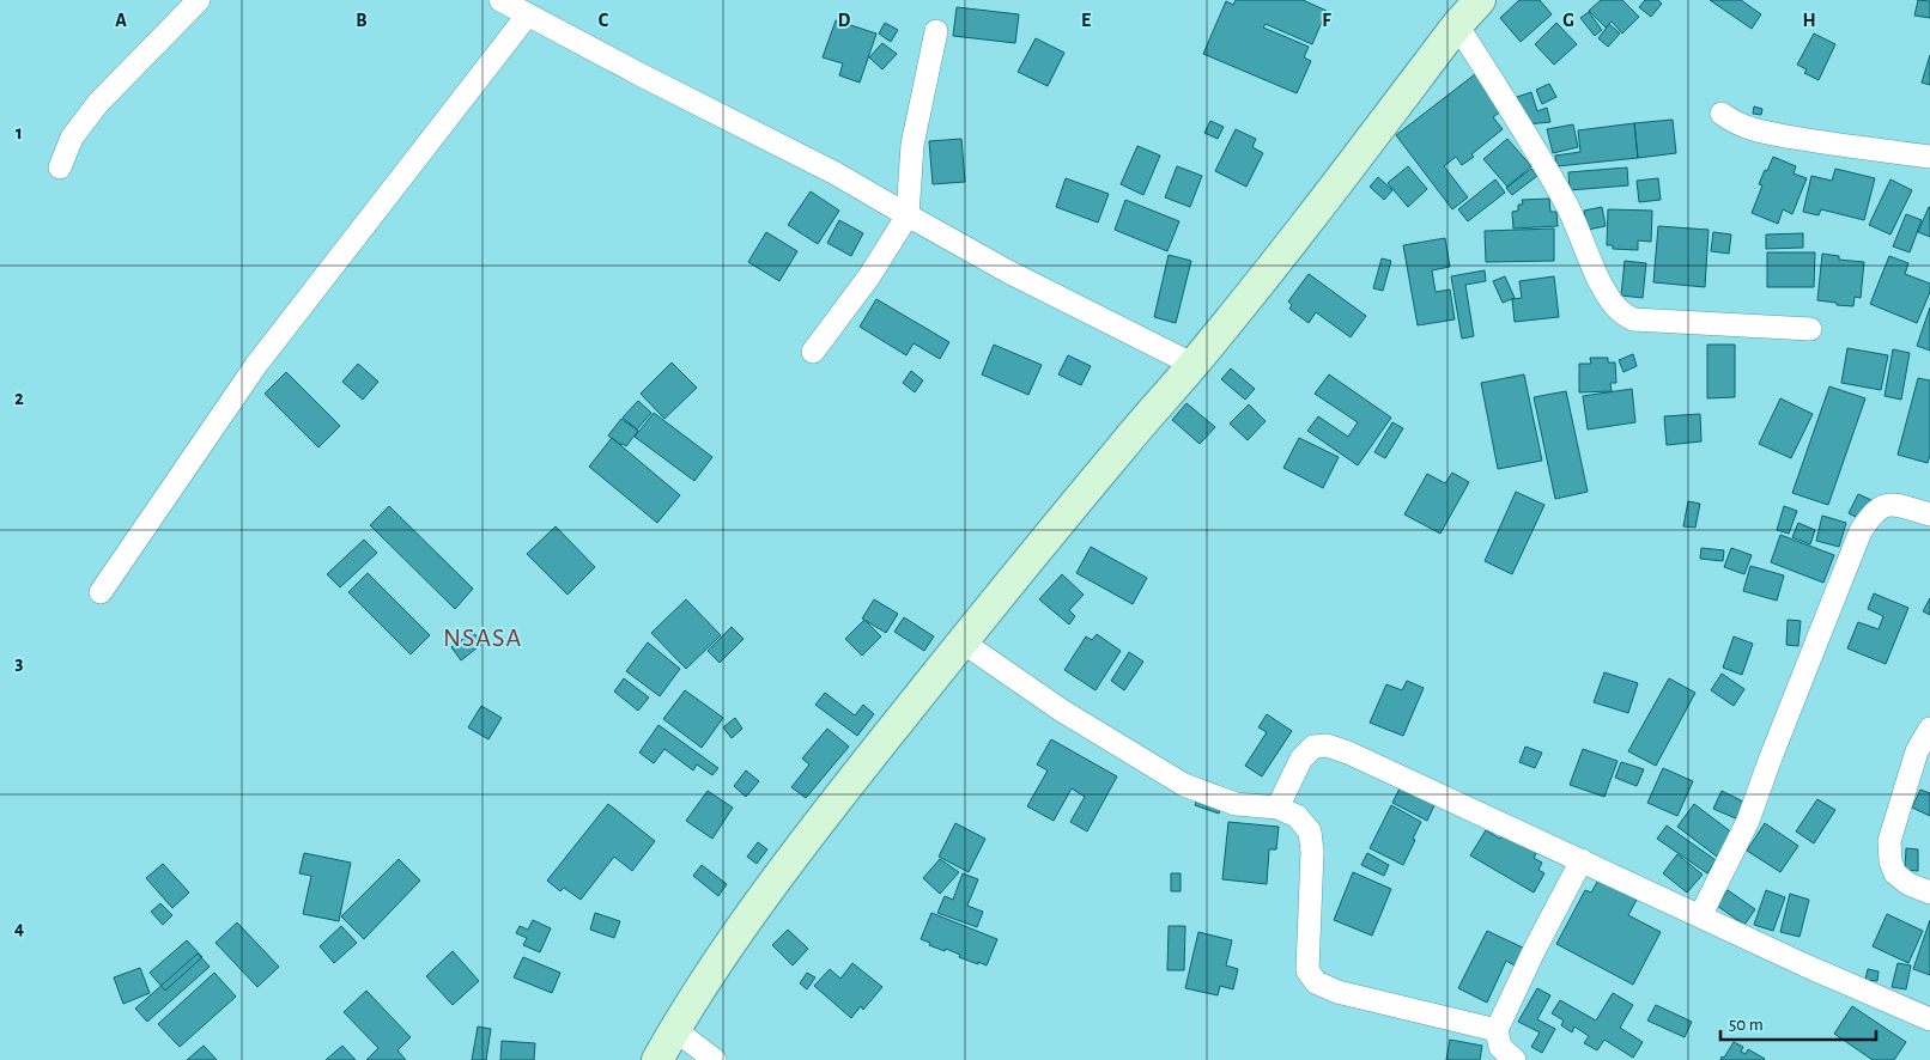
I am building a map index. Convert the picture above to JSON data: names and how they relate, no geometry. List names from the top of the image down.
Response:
{
  "districts": ["NSASA"],
  "scale_bar": "50 m",
  "grid": {
    "columns": [
      "A",
      "B",
      "C",
      "D",
      "E",
      "F",
      "G",
      "H"
    ],
    "rows": [
      "1",
      "2",
      "3",
      "4"
    ]
  }
}
